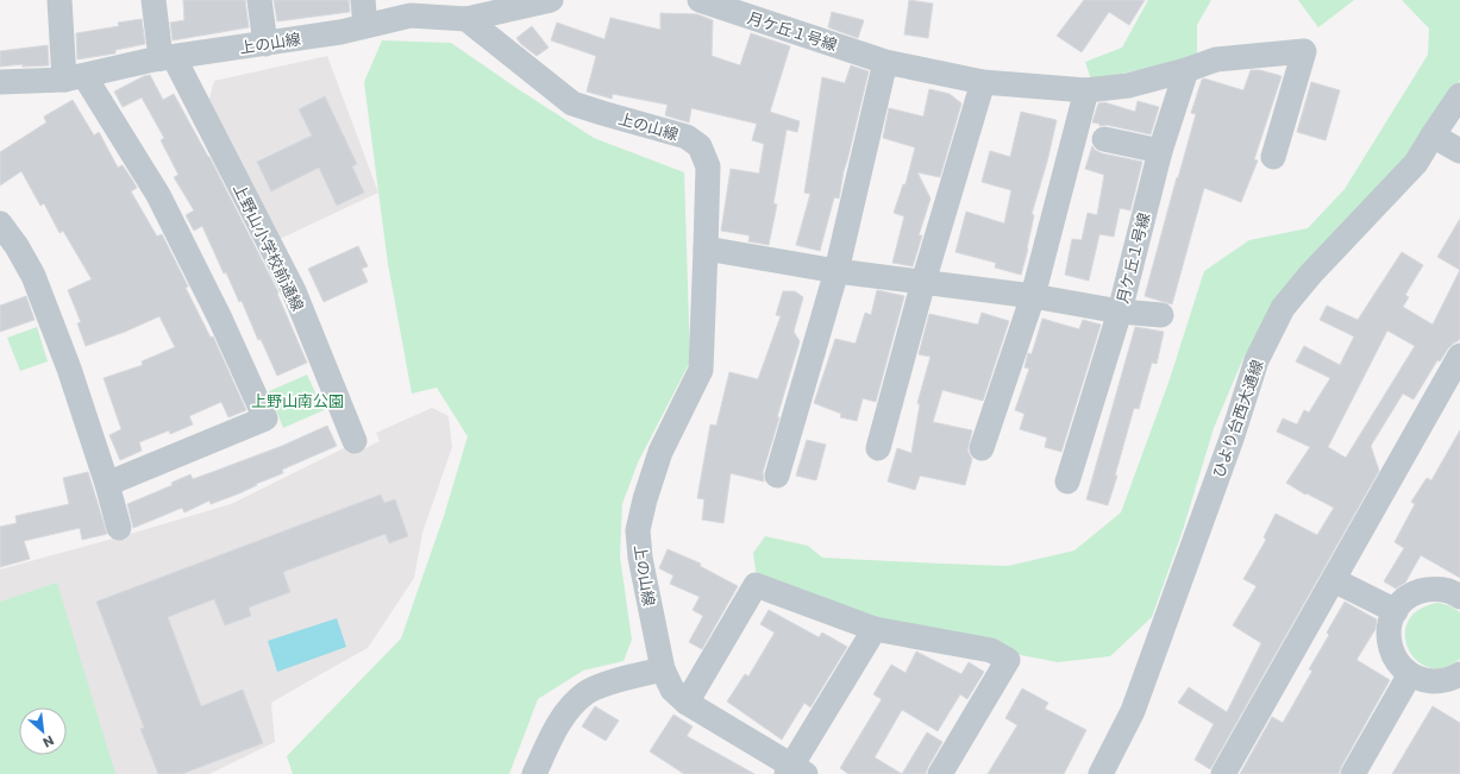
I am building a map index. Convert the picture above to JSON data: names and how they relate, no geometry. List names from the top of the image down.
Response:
{
  "streets": {
    "street": [
      "月ケ丘１号線",
      "上の山線",
      "上野山小学校前通線",
      "ひより台西大通線"
    ]
  },
  "crossings": [
    ["月ケ丘１号線", "上の山線"],
    ["上の山線", "上野山小学校前通線"]
  ],
  "parks": ["上野山南公園"],
  "north": "bottom right"
}
